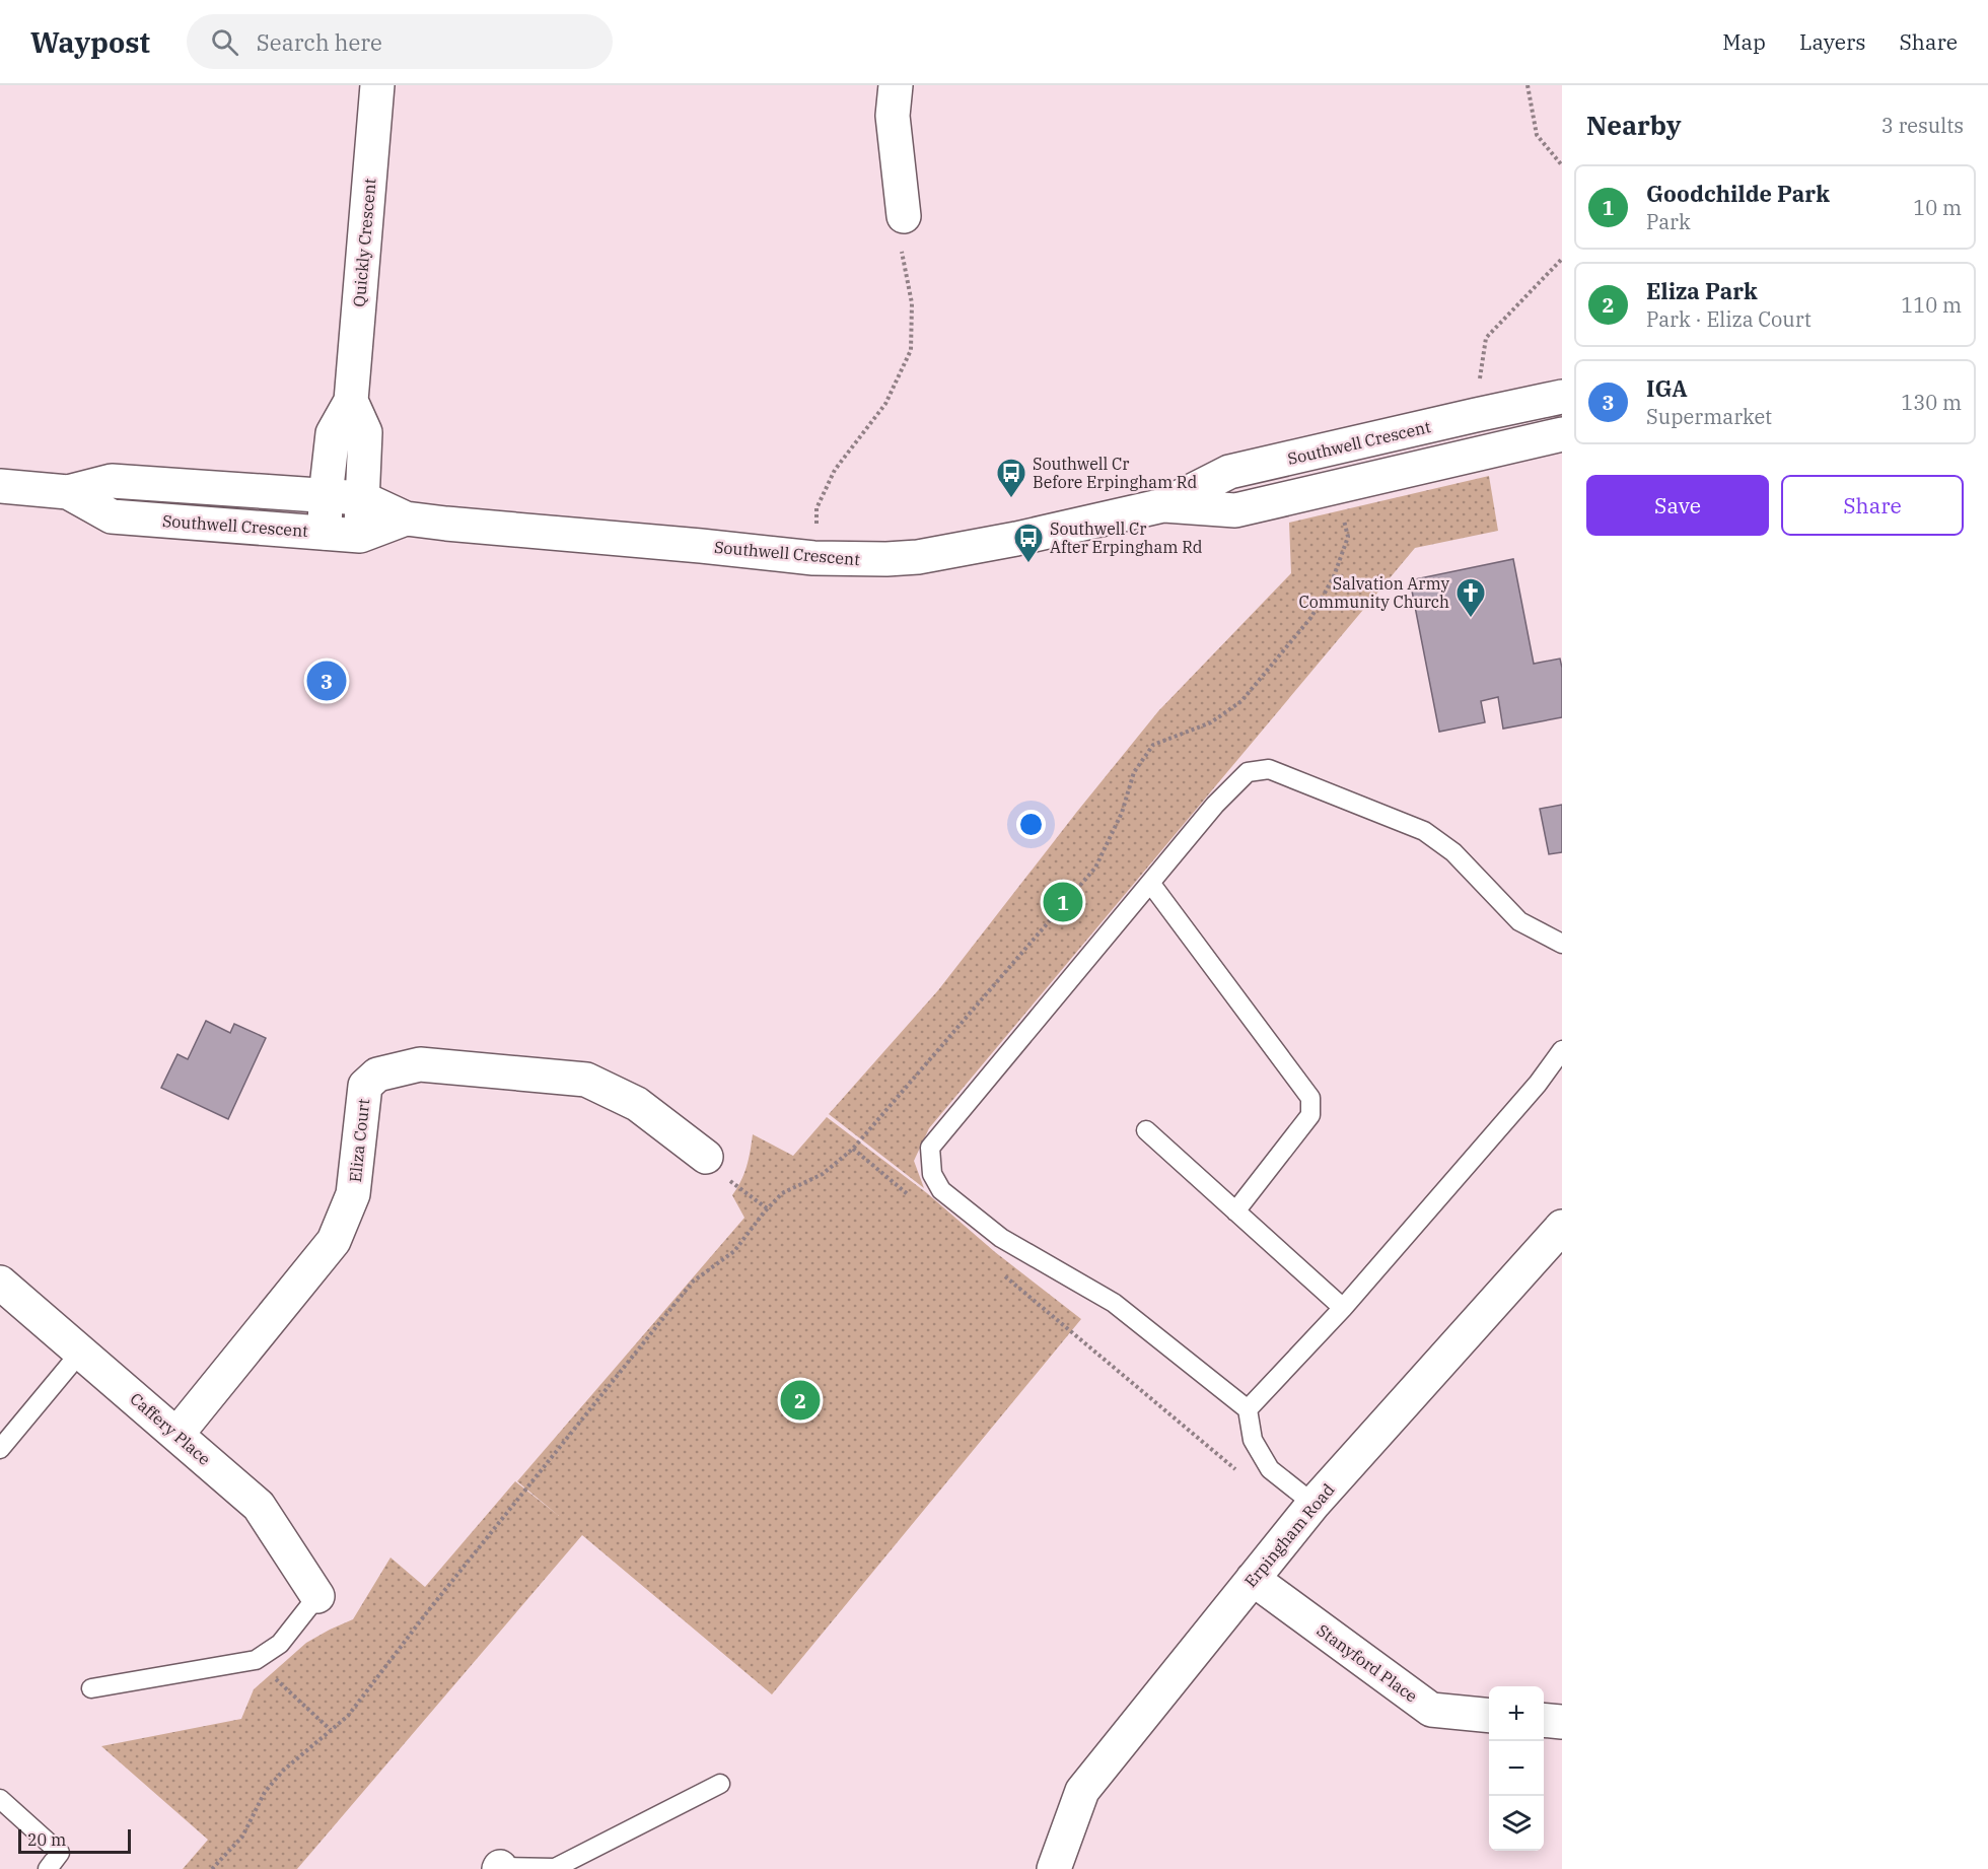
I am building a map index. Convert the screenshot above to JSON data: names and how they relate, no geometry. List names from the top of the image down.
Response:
{
  "streets": {
    "street": [
      "Quickly Crescent",
      "Southwell Crescent",
      "Eliza Court",
      "Caffery Place",
      "Erpingham Road",
      "Stanyford Place"
    ]
  },
  "crossings": [
    ["Quickly Crescent", "Southwell Crescent"],
    ["Eliza Court", "Caffery Place"],
    ["Erpingham Road", "Stanyford Place"]
  ],
  "places": {
    "bus stop": ["Southwell Cr Before Erpingham Rd", "Southwell Cr After Erpingham Rd"],
    "church": ["Salvation Army Community Church"]
  },
  "scale_bar": "20 m",
  "page": {
    "header": "Waypost",
    "search": "Search here",
    "nav": ["Map", "Layers", "Share"],
    "heading": ["Nearby", "3 results"],
    "list": [
      {
        "mark": "1",
        "name": "Goodchilde Park",
        "note": "Park",
        "value": "10 m"
      },
      {
        "mark": "2",
        "name": "Eliza Park",
        "note": "Park · Eliza Court",
        "value": "110 m"
      },
      {
        "mark": "3",
        "name": "IGA",
        "note": "Supermarket",
        "value": "130 m"
      }
    ],
    "buttons": ["Save", "Share"],
    "pins": ["3", "1", "2"],
    "map_buttons": ["+", "−"],
    "scale": "20 m"
  }
}
